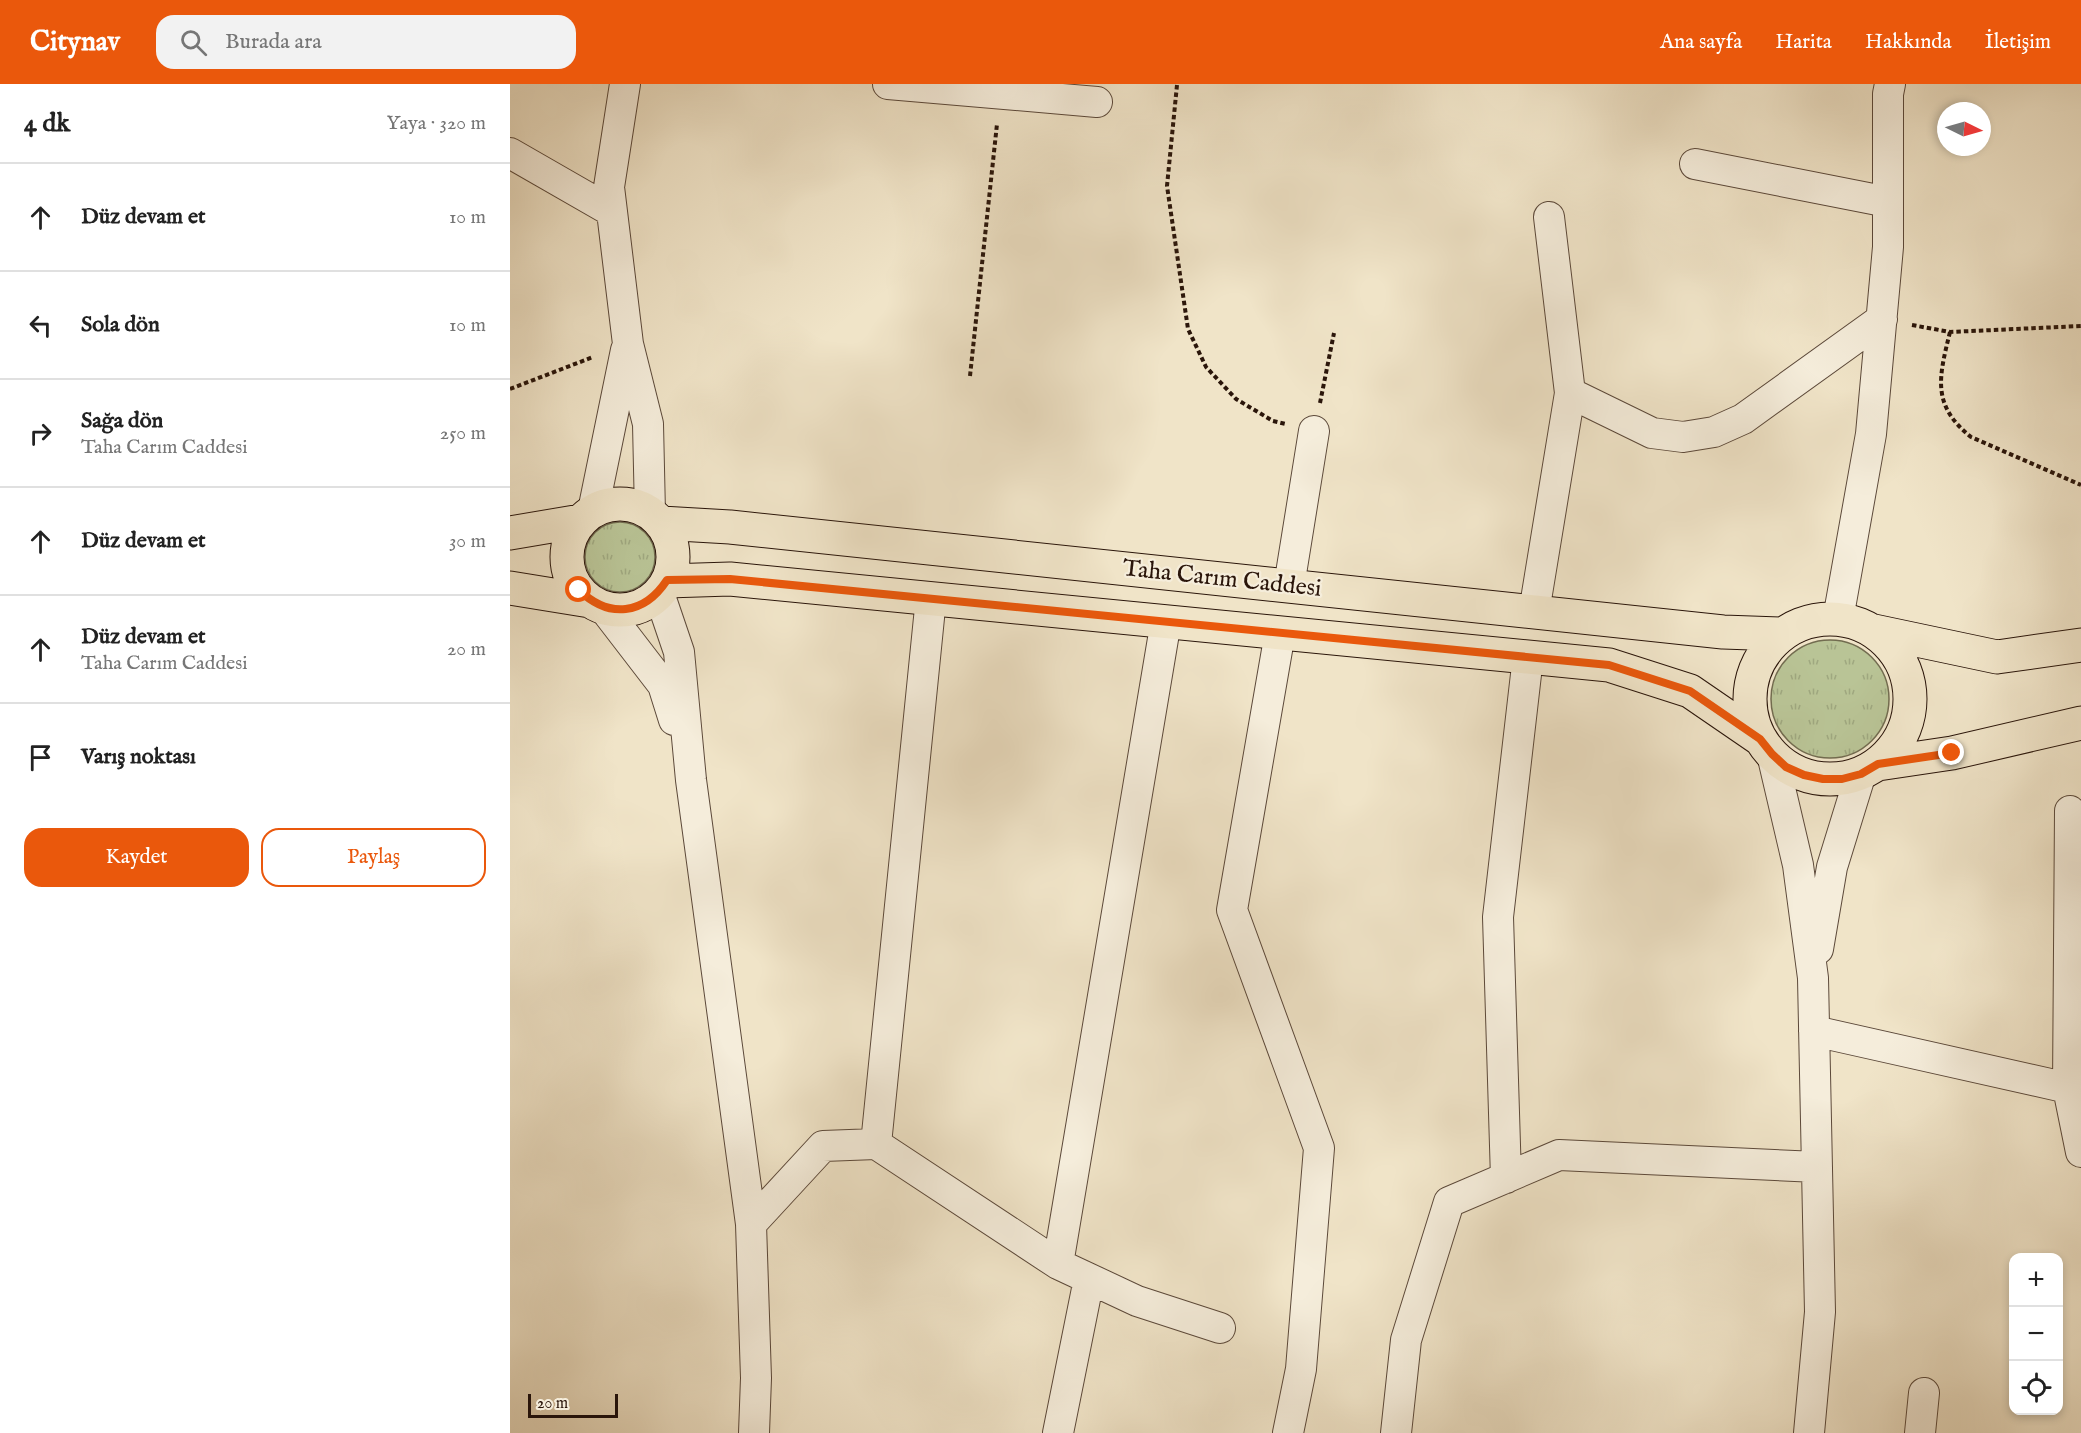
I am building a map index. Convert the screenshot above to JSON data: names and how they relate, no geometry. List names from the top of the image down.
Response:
{
  "streets": {
    "main road": ["Taha Carım Caddesi"]
  },
  "scale_bar": "20 m",
  "north": "right",
  "page": {
    "header": "Citynav",
    "search": "Burada ara",
    "nav": [
      "Ana sayfa",
      "Harita",
      "Hakkında",
      "İletişim"
    ],
    "heading": ["4 dk", "Yaya · 320 m"],
    "list": [
      ["Düz devam et", "10 m"],
      ["Sola dön", "10 m"],
      ["Sağa dön", "Taha Carım Caddesi", "250 m"],
      ["Düz devam et", "30 m"],
      ["Düz devam et", "Taha Carım Caddesi", "20 m"],
      "Varış noktası"
    ],
    "buttons": ["Kaydet", "Paylaş"],
    "map_buttons": ["+", "−"],
    "scale": "20 m"
  }
}
